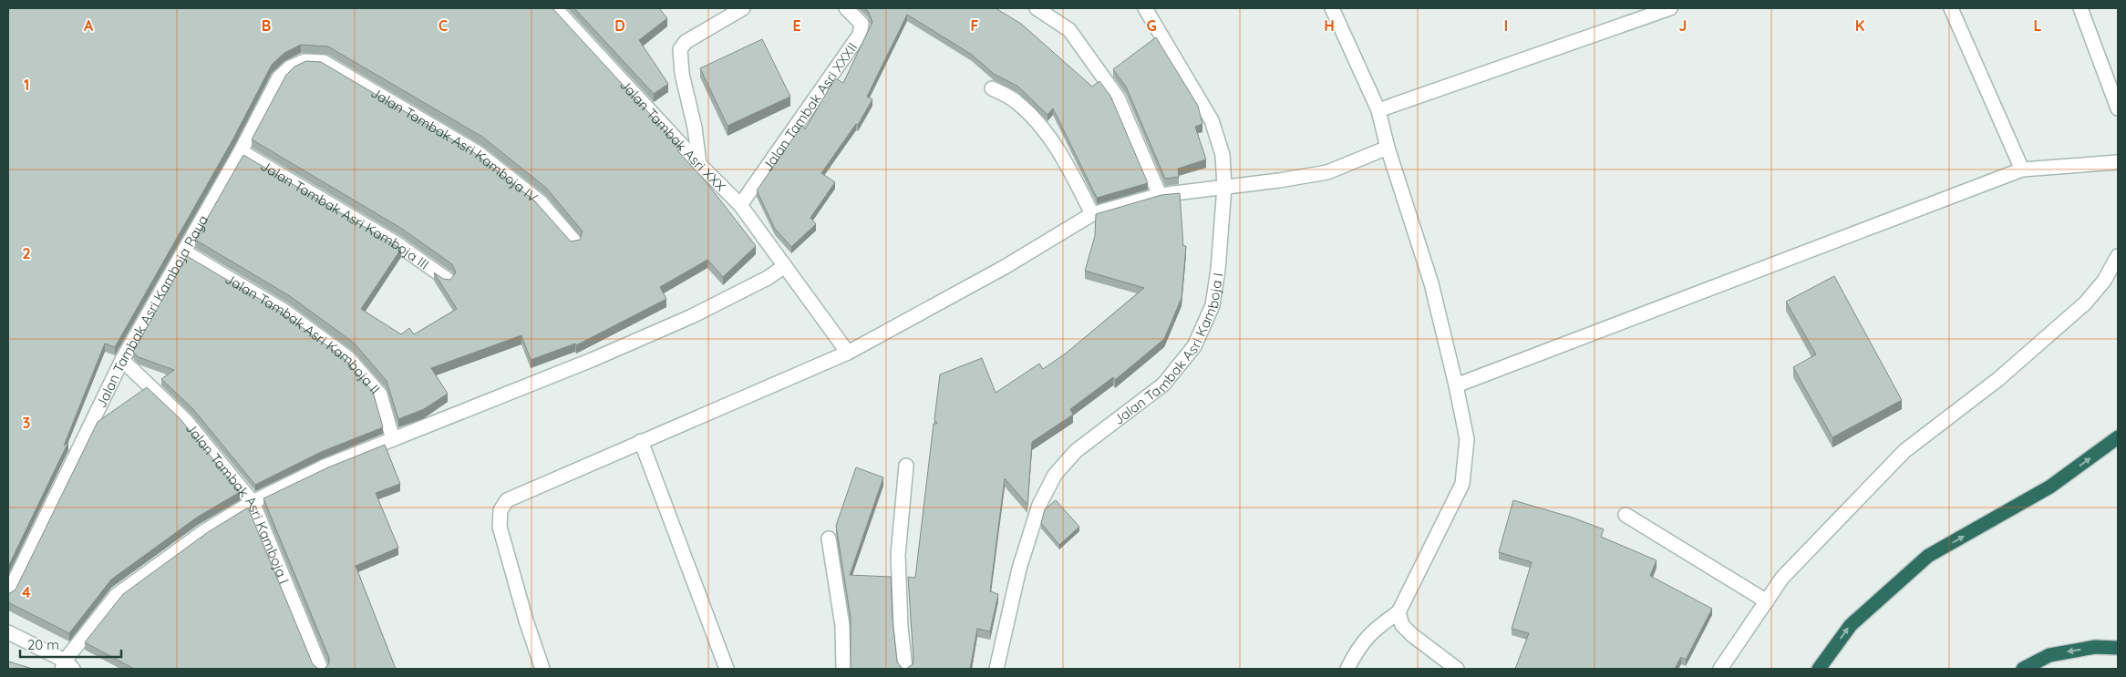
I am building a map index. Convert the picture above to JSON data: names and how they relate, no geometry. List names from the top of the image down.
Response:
{
  "streets": {
    "street": [
      "Jalan Tambak Asri XXXII",
      "Jalan Tambak Asri XXX",
      "Jalan Tambak Asri Kamboja IV",
      "Jalan Tambak Asri Kamboja III",
      "Jalan Tambak Asri Kamboja Raya",
      "Jalan Tambak Asri Kamboja II",
      "Jalan Tambak Asri Kamboja I"
    ]
  },
  "crossings": [
    ["Jalan Tambak Asri XXXII", "Jalan Tambak Asri XXX"],
    ["Jalan Tambak Asri Kamboja IV", "Jalan Tambak Asri Kamboja Raya"],
    ["Jalan Tambak Asri Kamboja III", "Jalan Tambak Asri Kamboja Raya"],
    ["Jalan Tambak Asri Kamboja Raya", "Jalan Tambak Asri Kamboja II"],
    ["Jalan Tambak Asri Kamboja Raya", "Jalan Tambak Asri Kamboja I"]
  ],
  "scale_bar": "20 m",
  "grid": {
    "columns": [
      "A",
      "B",
      "C",
      "D",
      "E",
      "F",
      "G",
      "H",
      "I",
      "J",
      "K",
      "L"
    ],
    "rows": [
      "1",
      "2",
      "3",
      "4"
    ]
  }
}
